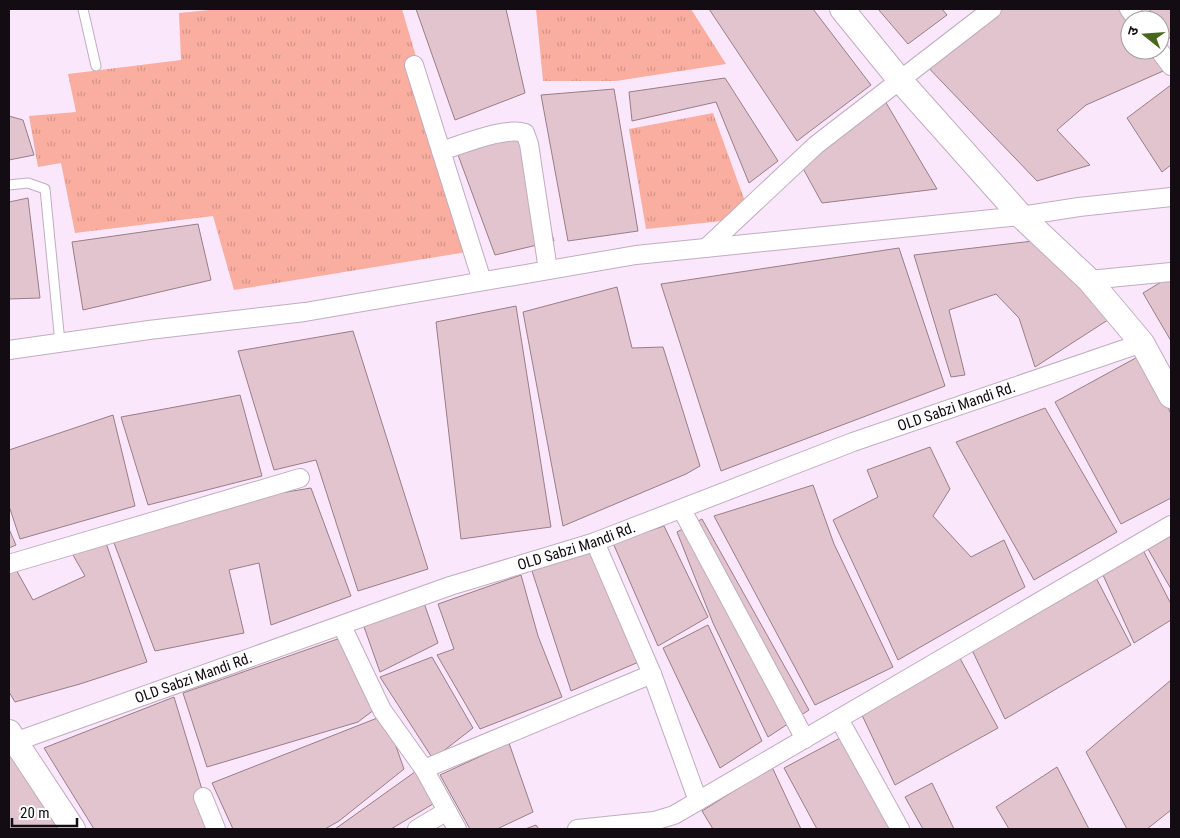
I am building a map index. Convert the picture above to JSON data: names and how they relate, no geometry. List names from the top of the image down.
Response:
{
  "streets": {
    "street": ["OLD Sabzi Mandi Rd."]
  },
  "scale_bar": "20 m",
  "north": "left"
}
